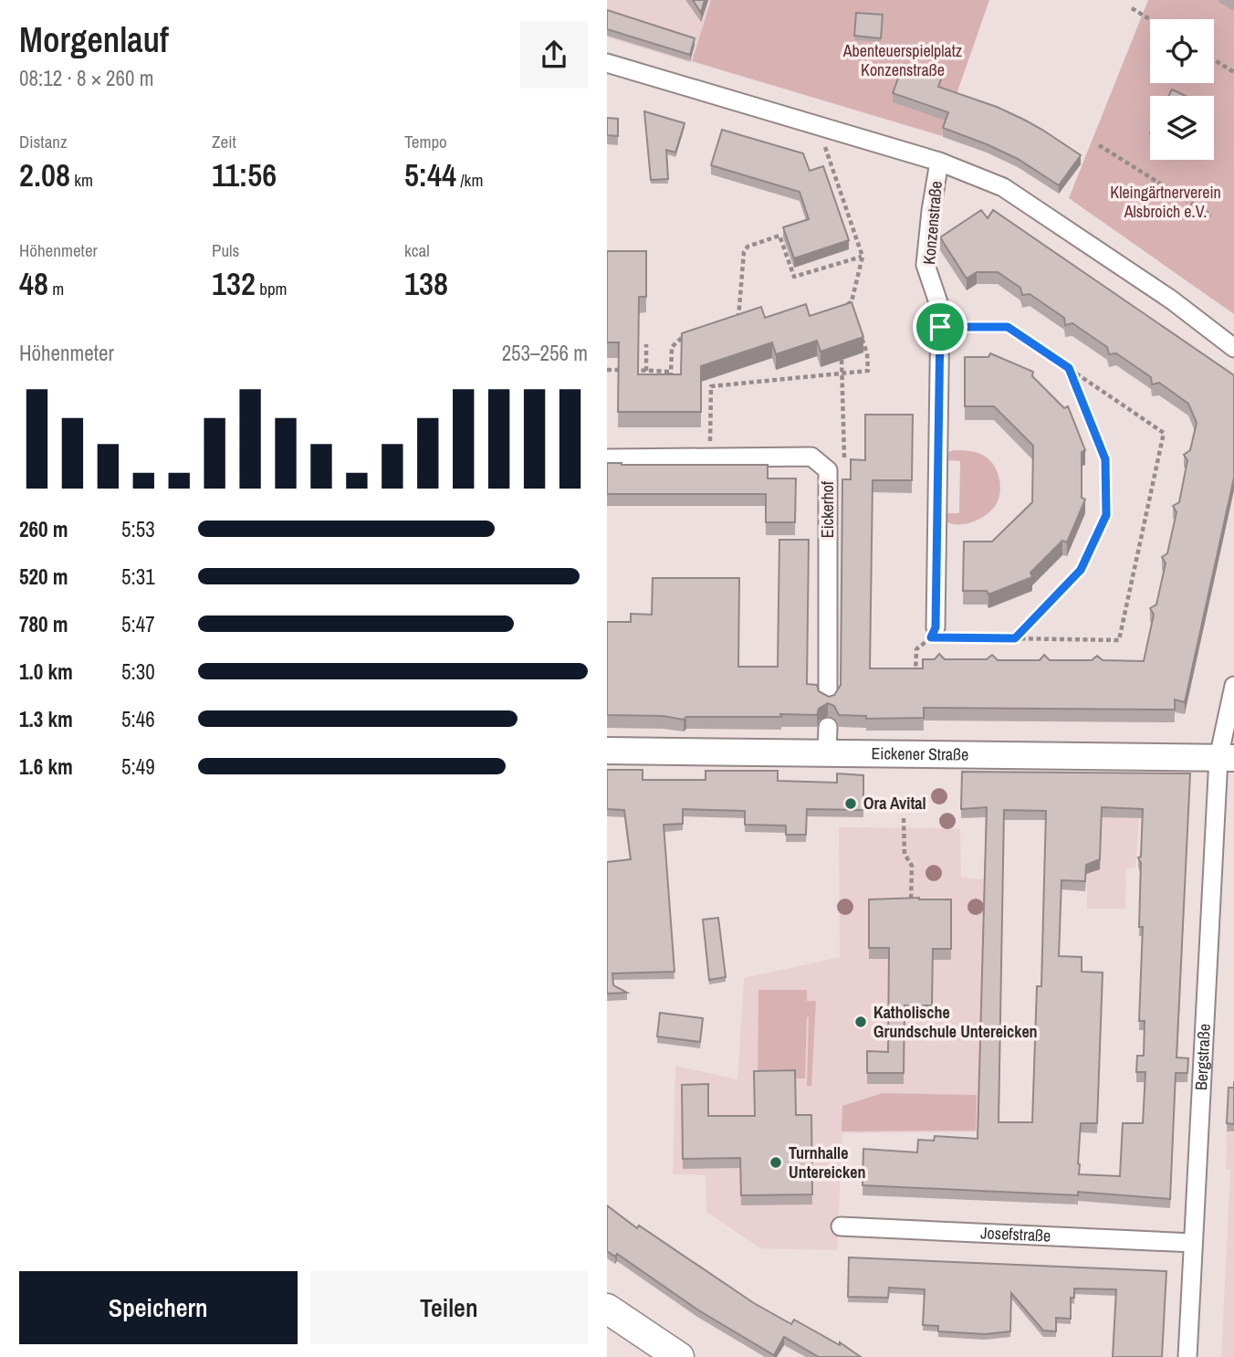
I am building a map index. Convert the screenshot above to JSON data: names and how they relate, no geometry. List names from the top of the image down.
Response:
{
  "streets": {
    "street": [
      "Konzenstraße",
      "Eickerhof",
      "Eickener Straße",
      "Bergstraße",
      "Josefstraße"
    ]
  },
  "crossings": [
    ["Eickener Straße", "Bergstraße"],
    ["Bergstraße", "Josefstraße"]
  ],
  "parks": ["Abenteuerspielplatz Konzenstraße", "Kleingärtnerverein Alsbroich e.V."],
  "places": ["Ora Avital", "Katholische Grundschule Untereicken", "Turnhalle Untereicken"],
  "page": {
    "heading": ["Morgenlauf", "08:12 · 8 × 260 m"],
    "stats": [
      ["Distanz", "2.08 km"],
      ["Zeit", "11:56"],
      ["Tempo", "5:44 /km"],
      ["Höhenmeter", "48 m"],
      ["Puls", "132 bpm"],
      ["kcal", "138"]
    ],
    "chart": ["Höhenmeter", "253–256 m"],
    "list": [
      {
        "name": "260 m",
        "note": "5:53"
      },
      {
        "name": "520 m",
        "note": "5:31"
      },
      {
        "name": "780 m",
        "note": "5:47"
      },
      {
        "name": "1.0 km",
        "note": "5:30"
      },
      {
        "name": "1.3 km",
        "note": "5:46"
      },
      {
        "name": "1.6 km",
        "note": "5:49"
      }
    ],
    "buttons": ["Speichern", "Teilen"]
  }
}
